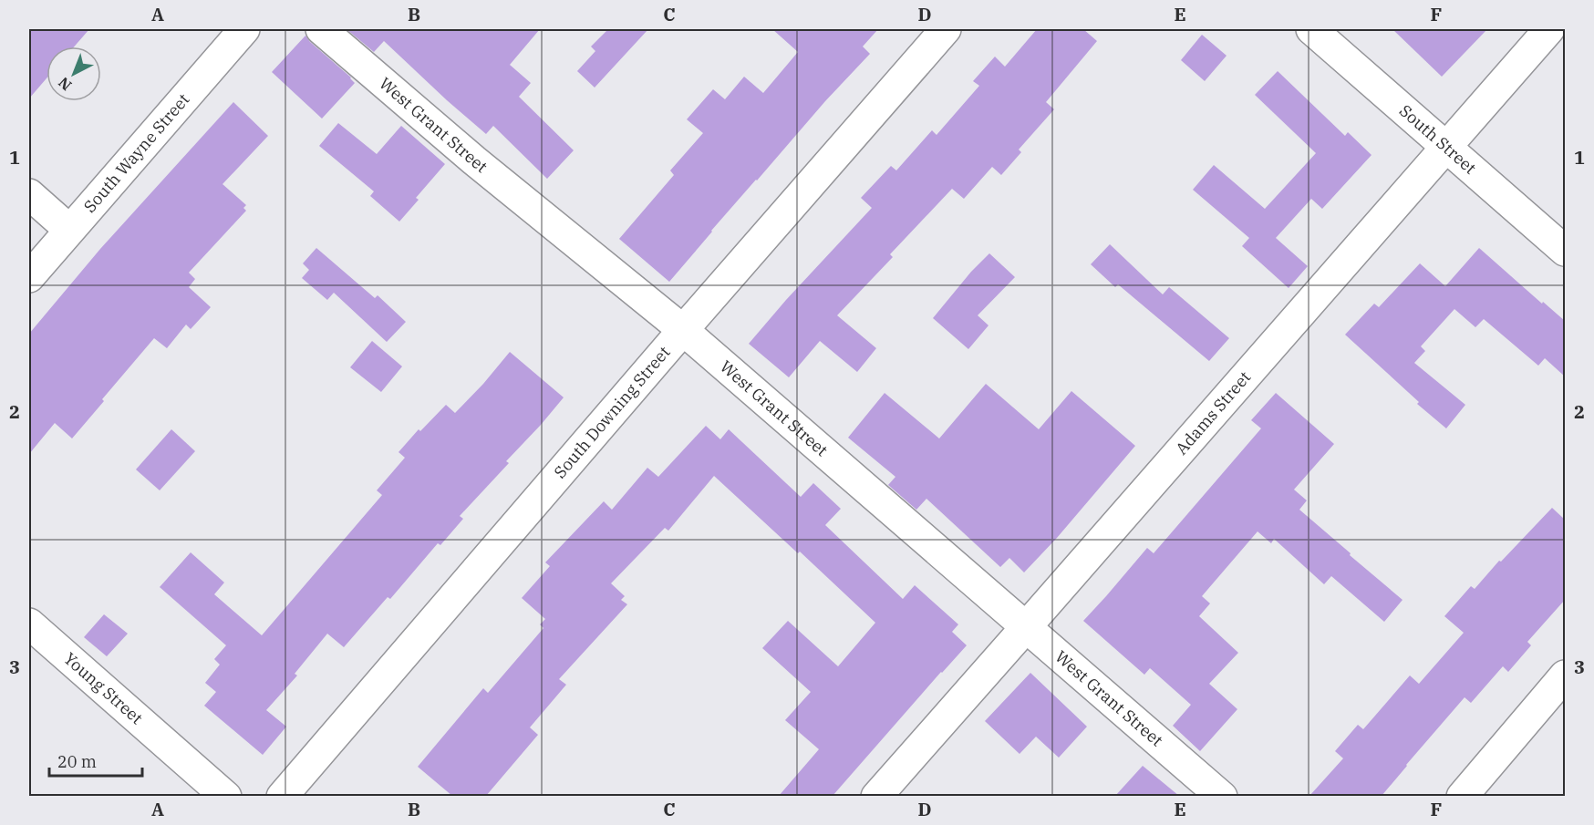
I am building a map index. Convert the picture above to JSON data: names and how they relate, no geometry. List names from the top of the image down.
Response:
{
  "streets": {
    "street": [
      "West Grant Street",
      "South Street",
      "South Wayne Street",
      "South Downing Street",
      "Adams Street",
      "Young Street"
    ]
  },
  "crossings": [
    ["West Grant Street", "South Downing Street"],
    ["West Grant Street", "Adams Street"],
    ["South Street", "Adams Street"]
  ],
  "scale_bar": "20 m",
  "north": "bottom left",
  "grid": {
    "columns": [
      "A",
      "B",
      "C",
      "D",
      "E",
      "F"
    ],
    "rows": ["1", "2", "3"]
  }
}
